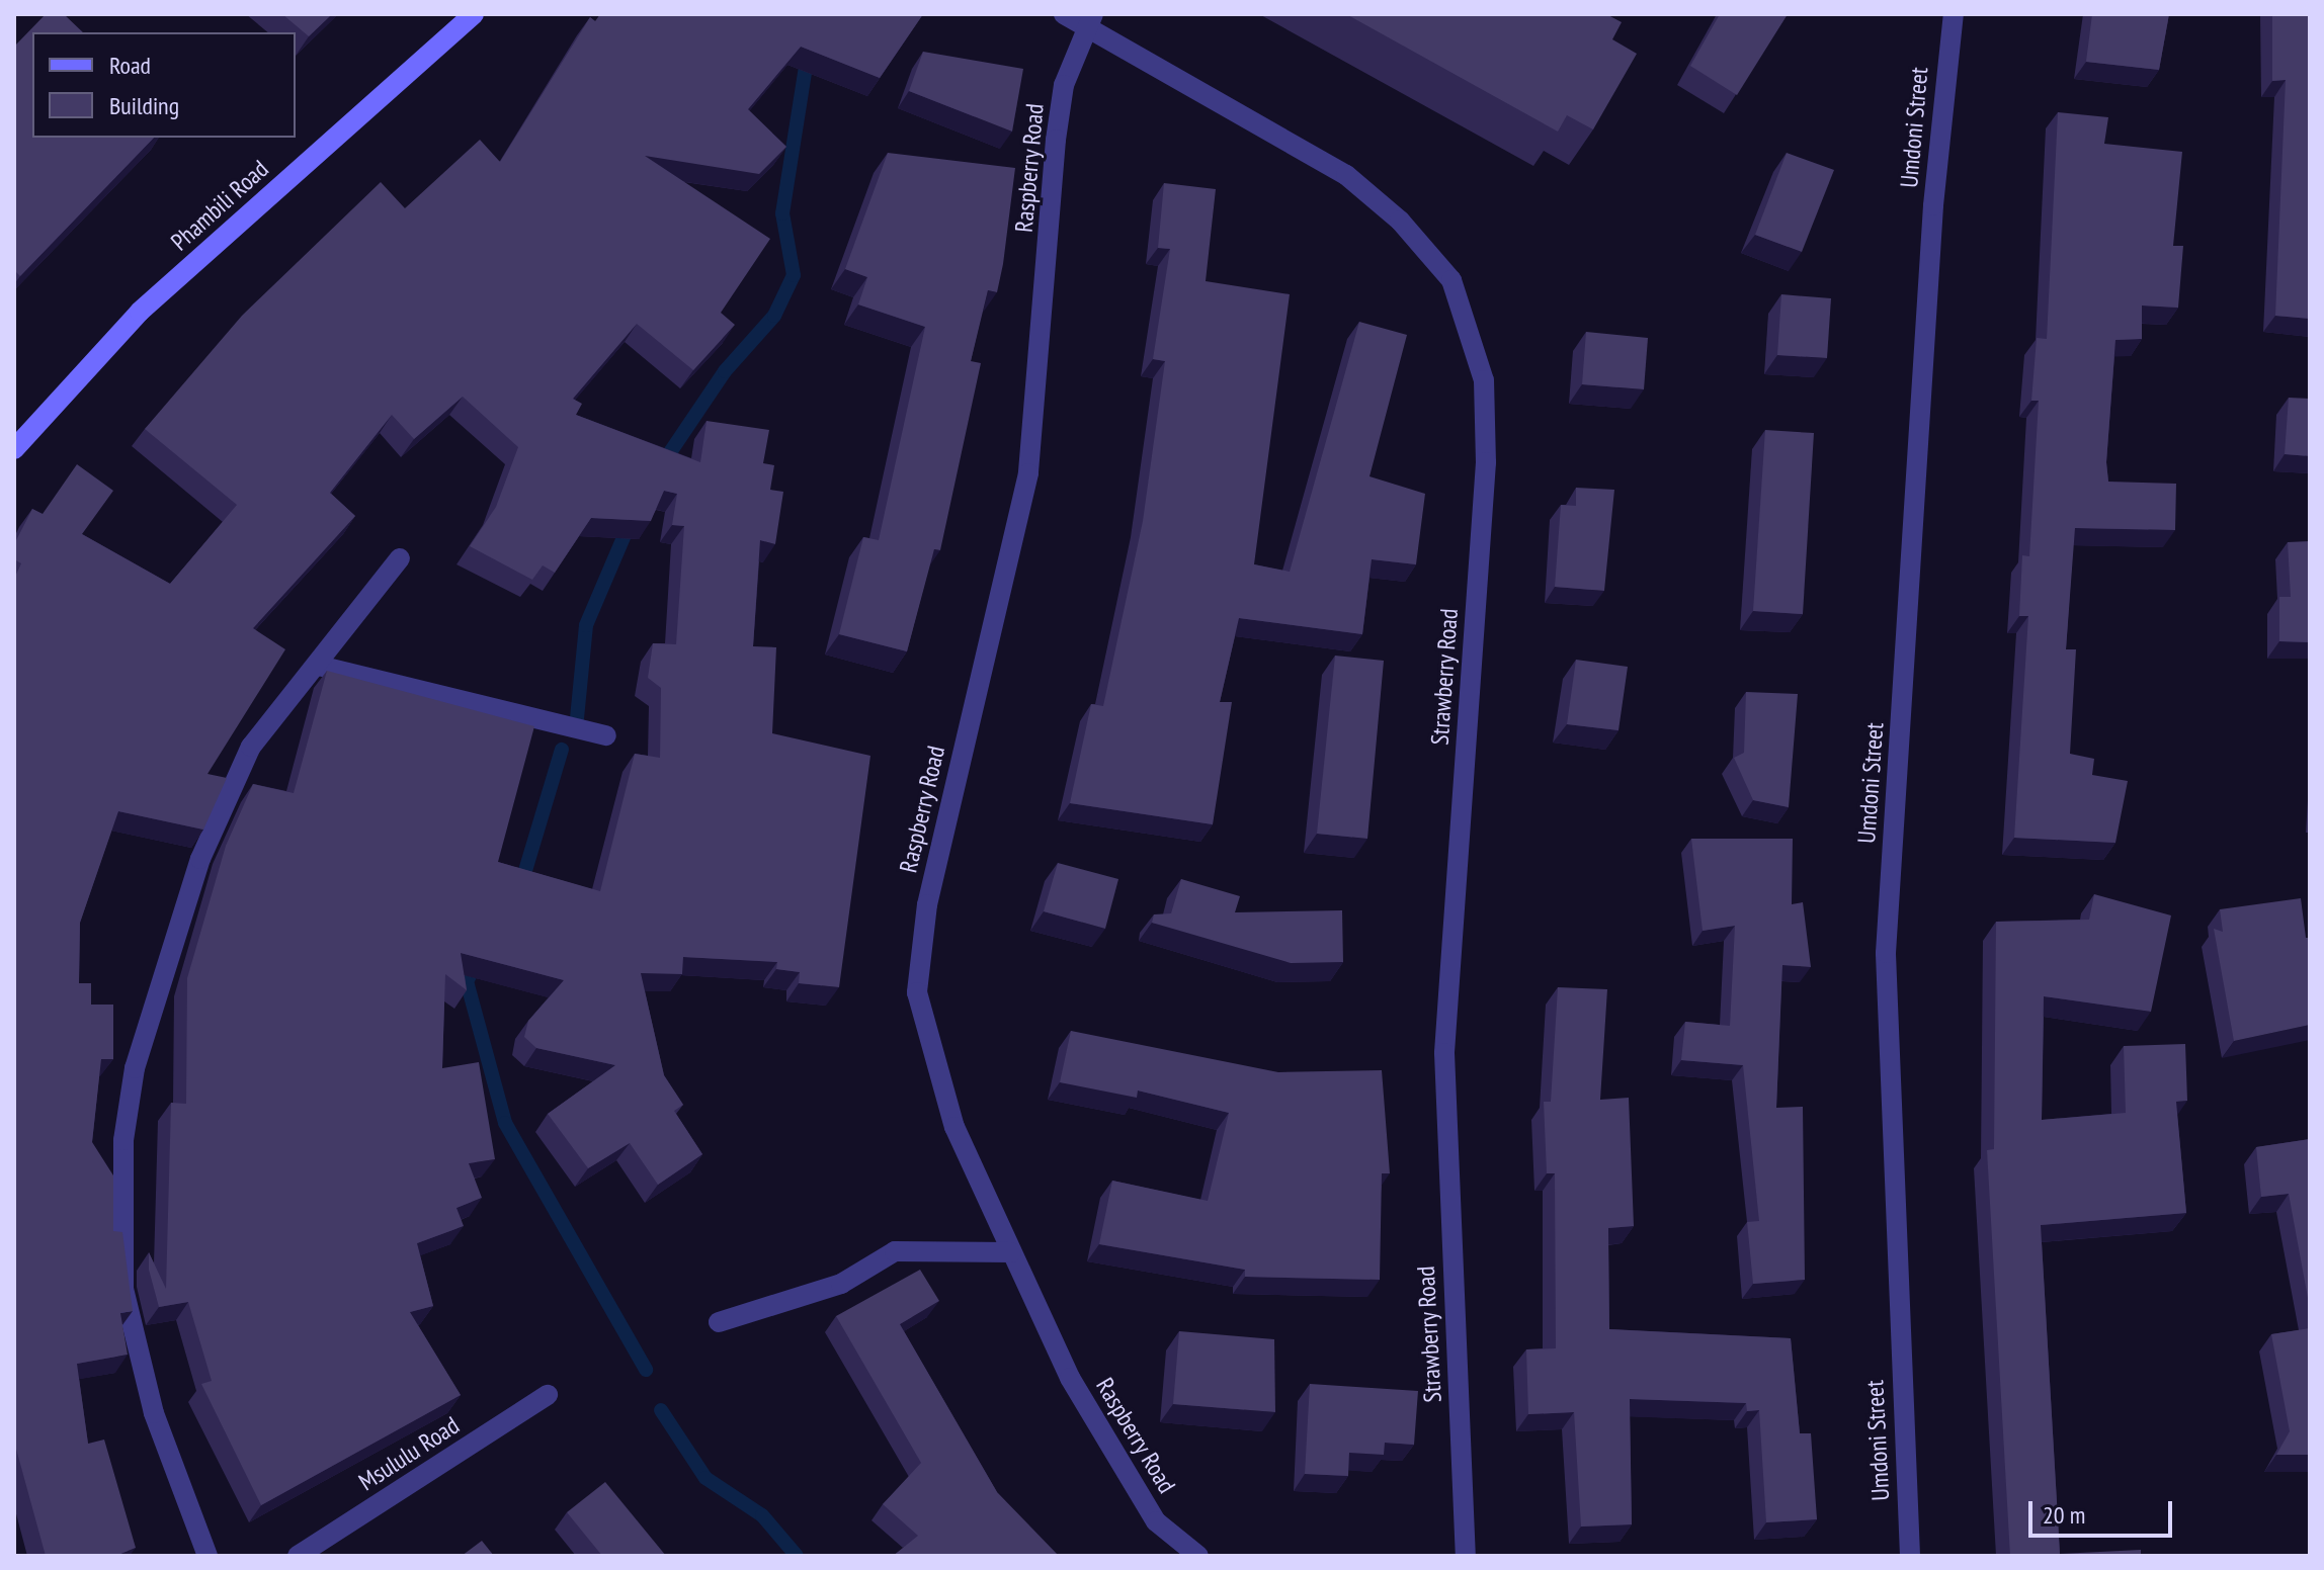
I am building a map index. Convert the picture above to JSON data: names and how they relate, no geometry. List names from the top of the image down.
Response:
{
  "streets": {
    "street": [
      "Umdoni Street",
      "Raspberry Road",
      "Phambili Road",
      "Strawberry Road",
      "Msululu Road"
    ]
  },
  "crossings": [
    ["Raspberry Road", "Strawberry Road"]
  ],
  "legend": ["Road", "Building"],
  "scale_bar": "20 m"
}
